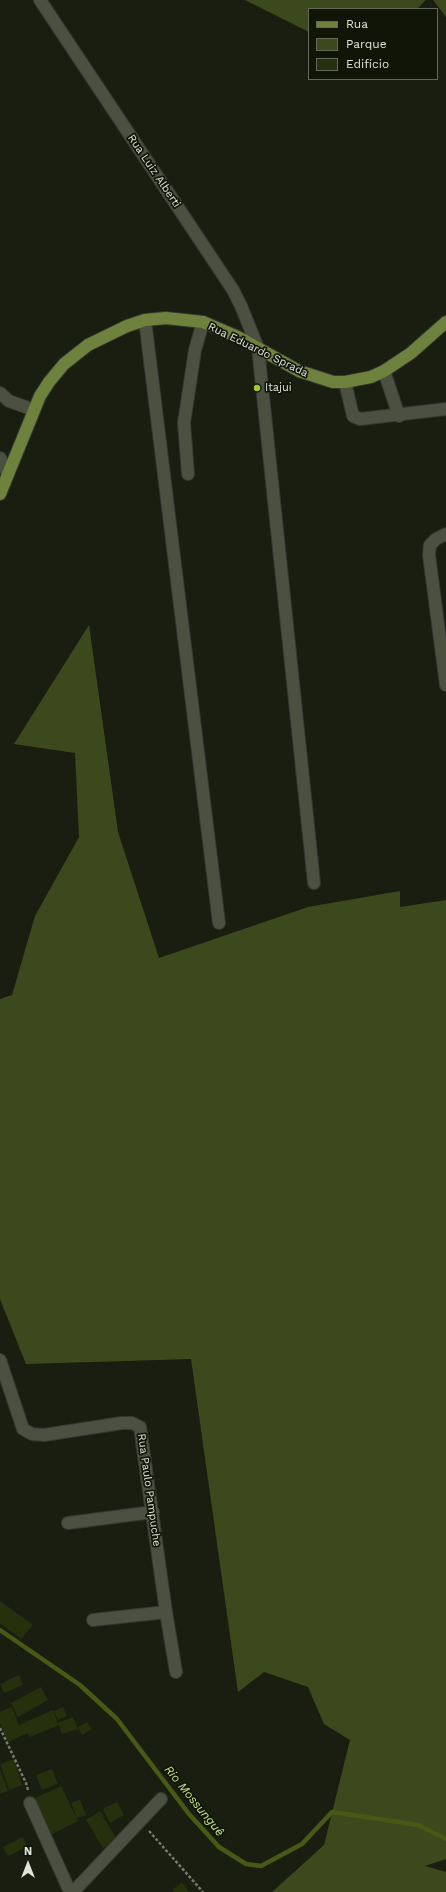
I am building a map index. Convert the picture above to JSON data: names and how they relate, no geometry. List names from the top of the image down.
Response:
{
  "streets": {
    "main road": ["Rua Eduardo Sprada"],
    "street": ["Rua Luiz Alberti", "Rua Paulo Pampuche"]
  },
  "crossings": [
    ["Rua Luiz Alberti", "Rua Eduardo Sprada"]
  ],
  "water": ["Rio Mossunguê"],
  "places": ["Itajui"],
  "legend": ["Rua", "Parque", "Edifício"],
  "north": "top"
}
